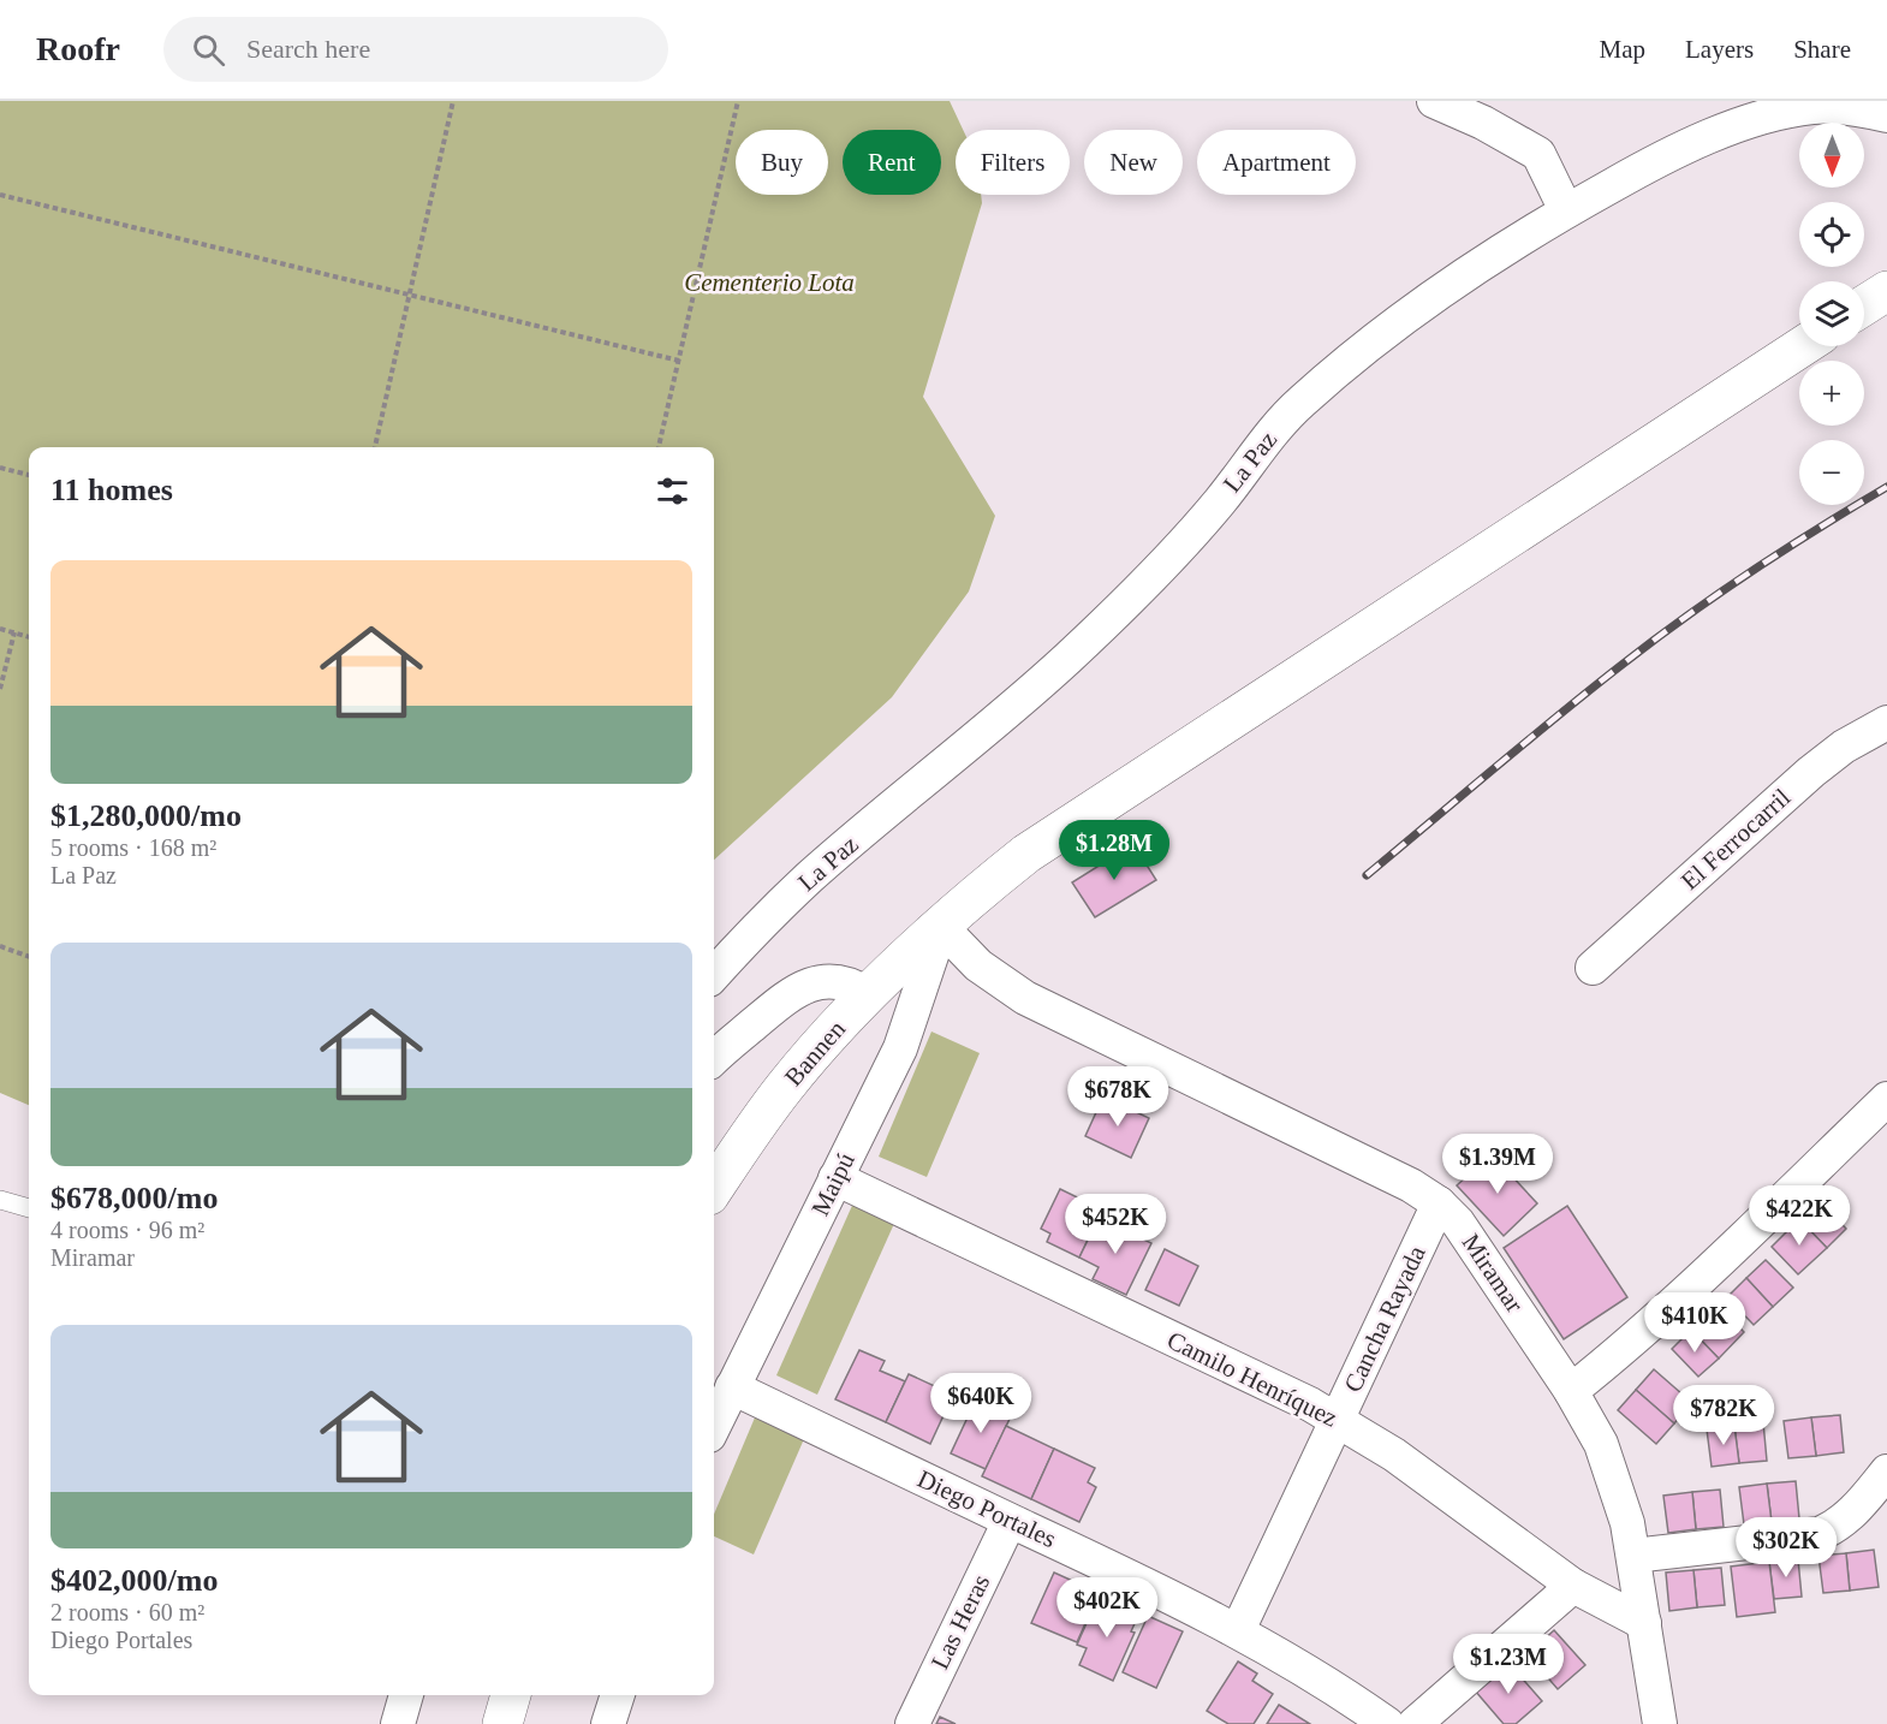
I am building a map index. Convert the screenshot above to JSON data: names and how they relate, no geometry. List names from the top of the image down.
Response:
{
  "streets": {
    "main road": ["Bannen"],
    "street": [
      "La Paz",
      "El Ferrocarril",
      "Maipú",
      "Miramar",
      "Cancha Rayada",
      "Camilo Henríquez",
      "Diego Portales",
      "Las Heras"
    ]
  },
  "crossings": [
    ["Bannen", "Maipú"],
    ["Bannen", "Miramar"],
    ["Maipú", "Miramar"],
    ["Maipú", "Camilo Henríquez"],
    ["Maipú", "Diego Portales"],
    ["Miramar", "Cancha Rayada"],
    ["Miramar", "Camilo Henríquez"],
    ["Cancha Rayada", "Camilo Henríquez"],
    ["Cancha Rayada", "Diego Portales"],
    ["Diego Portales", "Las Heras"]
  ],
  "parks": ["Cementerio Lota"],
  "north": "bottom",
  "page": {
    "header": "Roofr",
    "search": "Search here",
    "nav": ["Map", "Layers", "Share"],
    "map_buttons": ["+", "−"],
    "chip": [
      "Buy",
      "Rent",
      "Filters",
      "New",
      "Apartment"
    ],
    "heading": "11 homes",
    "list": [
      {
        "name": "$1,280,000/mo",
        "note": "5 rooms · 168 m² · La Paz"
      },
      {
        "name": "$678,000/mo",
        "note": "4 rooms · 96 m² · Miramar"
      },
      {
        "name": "$402,000/mo",
        "note": "2 rooms · 60 m² · Diego Portales"
      }
    ],
    "price": [
      "$1.28M",
      "$678K",
      "$1.39M",
      "$422K",
      "$452K",
      "$410K",
      "$640K",
      "$782K",
      "$302K",
      "$402K",
      "$1.23M"
    ]
  }
}
